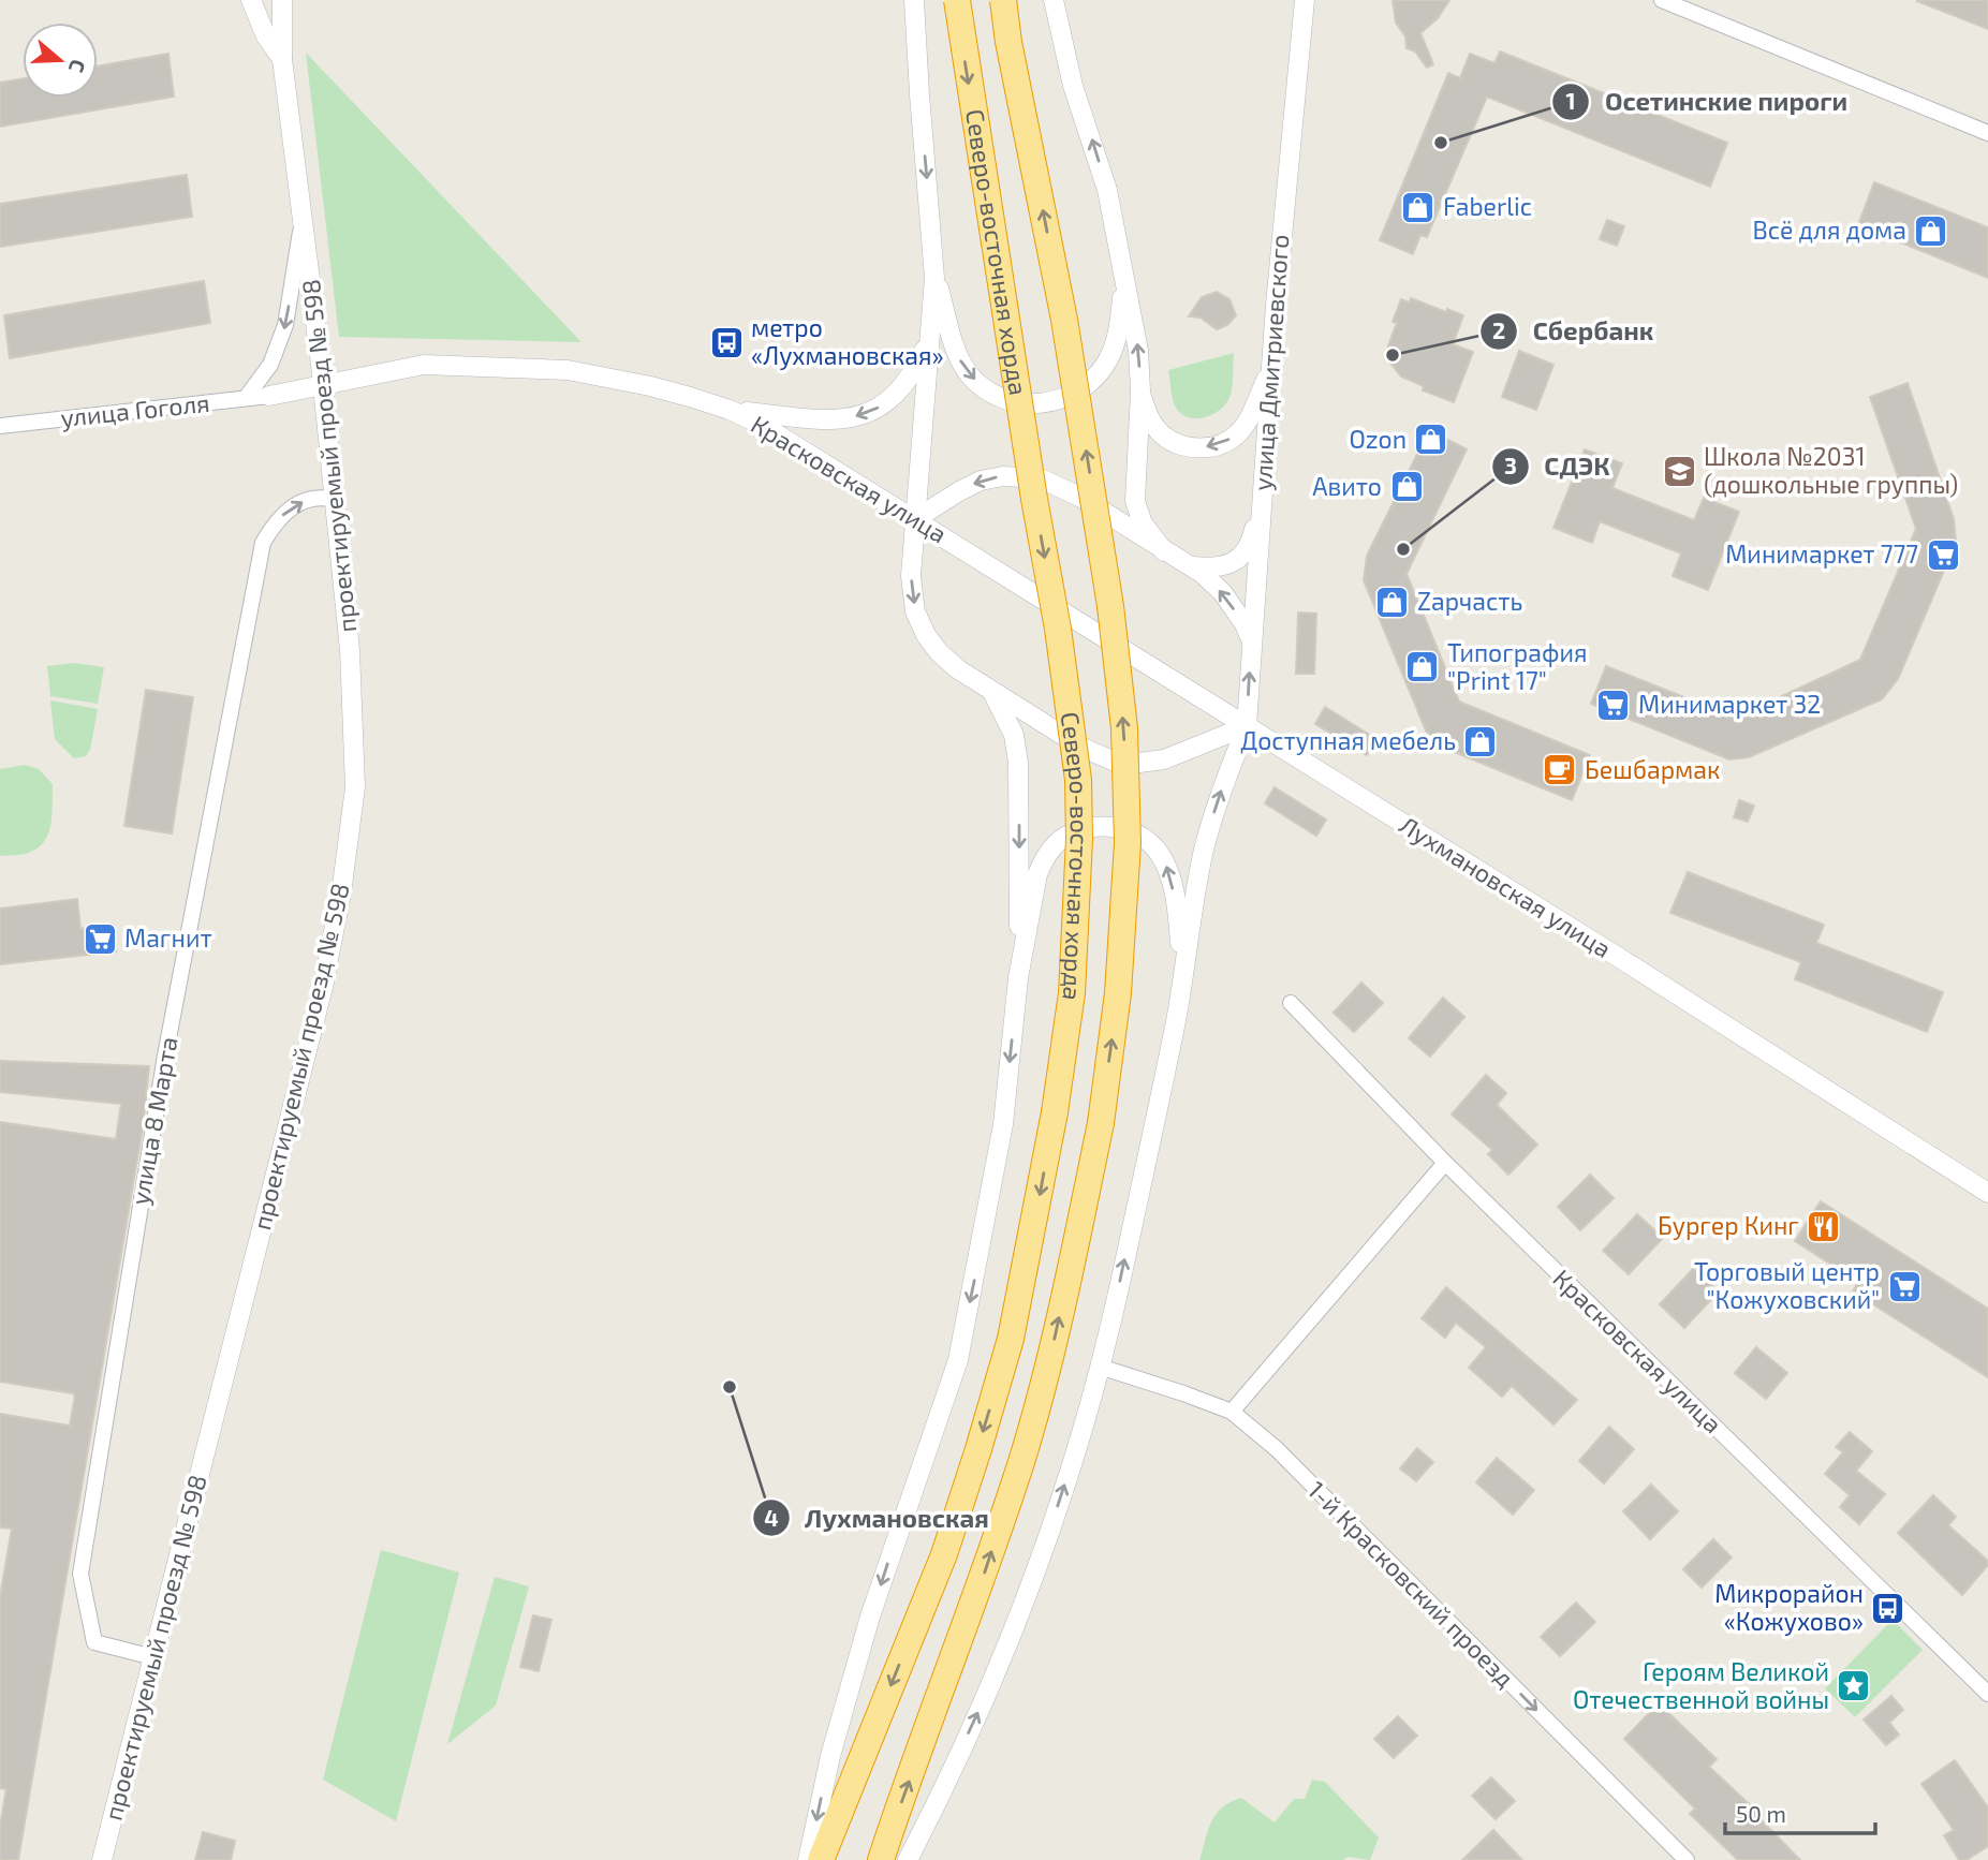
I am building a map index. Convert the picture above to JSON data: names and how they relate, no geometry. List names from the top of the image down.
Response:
{
  "streets": {
    "highway": ["Северо-восточная хорда"],
    "street": [
      "улица Дмитриевского",
      "улица Гоголя",
      "проектируемый проезд № 598",
      "Красковская улица",
      "Лухмановская улица",
      "улица 8 Марта",
      "1-й Красковский проезд"
    ]
  },
  "crossings": [
    ["улица Дмитриевского", "Лухмановская улица"],
    ["улица Гоголя", "Красковская улица"],
    ["проектируемый проезд № 598", "Красковская улица"],
    ["проектируемый проезд № 598", "улица 8 Марта"],
    ["Красковская улица", "Лухмановская улица"]
  ],
  "one_way": ["улица 8 Марта", "1-й Красковский проезд"],
  "places": {
    "other": [
      "Осетинские пироги",
      "Сбербанк",
      "СДЭК",
      "Лухмановская"
    ],
    "shop": [
      "Faberlic",
      "Всё для дома",
      "Ozon",
      "Авито",
      "Zapчасть",
      "Типография \"Print 17\"",
      "Доступная мебель"
    ],
    "bus stop": ["метро «Лухмановская»", "Микрорайон «Кожухово»"],
    "school or university": ["Школа №2031 (дошкольные группы)"],
    "supermarket": [
      "Минимаркет 777",
      "Минимаркет 32",
      "Магнит",
      "Торговый центр \"Кожуховский\""
    ],
    "cafe": ["Бешбармак"],
    "restaurant": ["Бургер Кинг"],
    "place": ["Героям Великой Отечественной войны"]
  },
  "scale_bar": "50 m",
  "north": "right"
}
